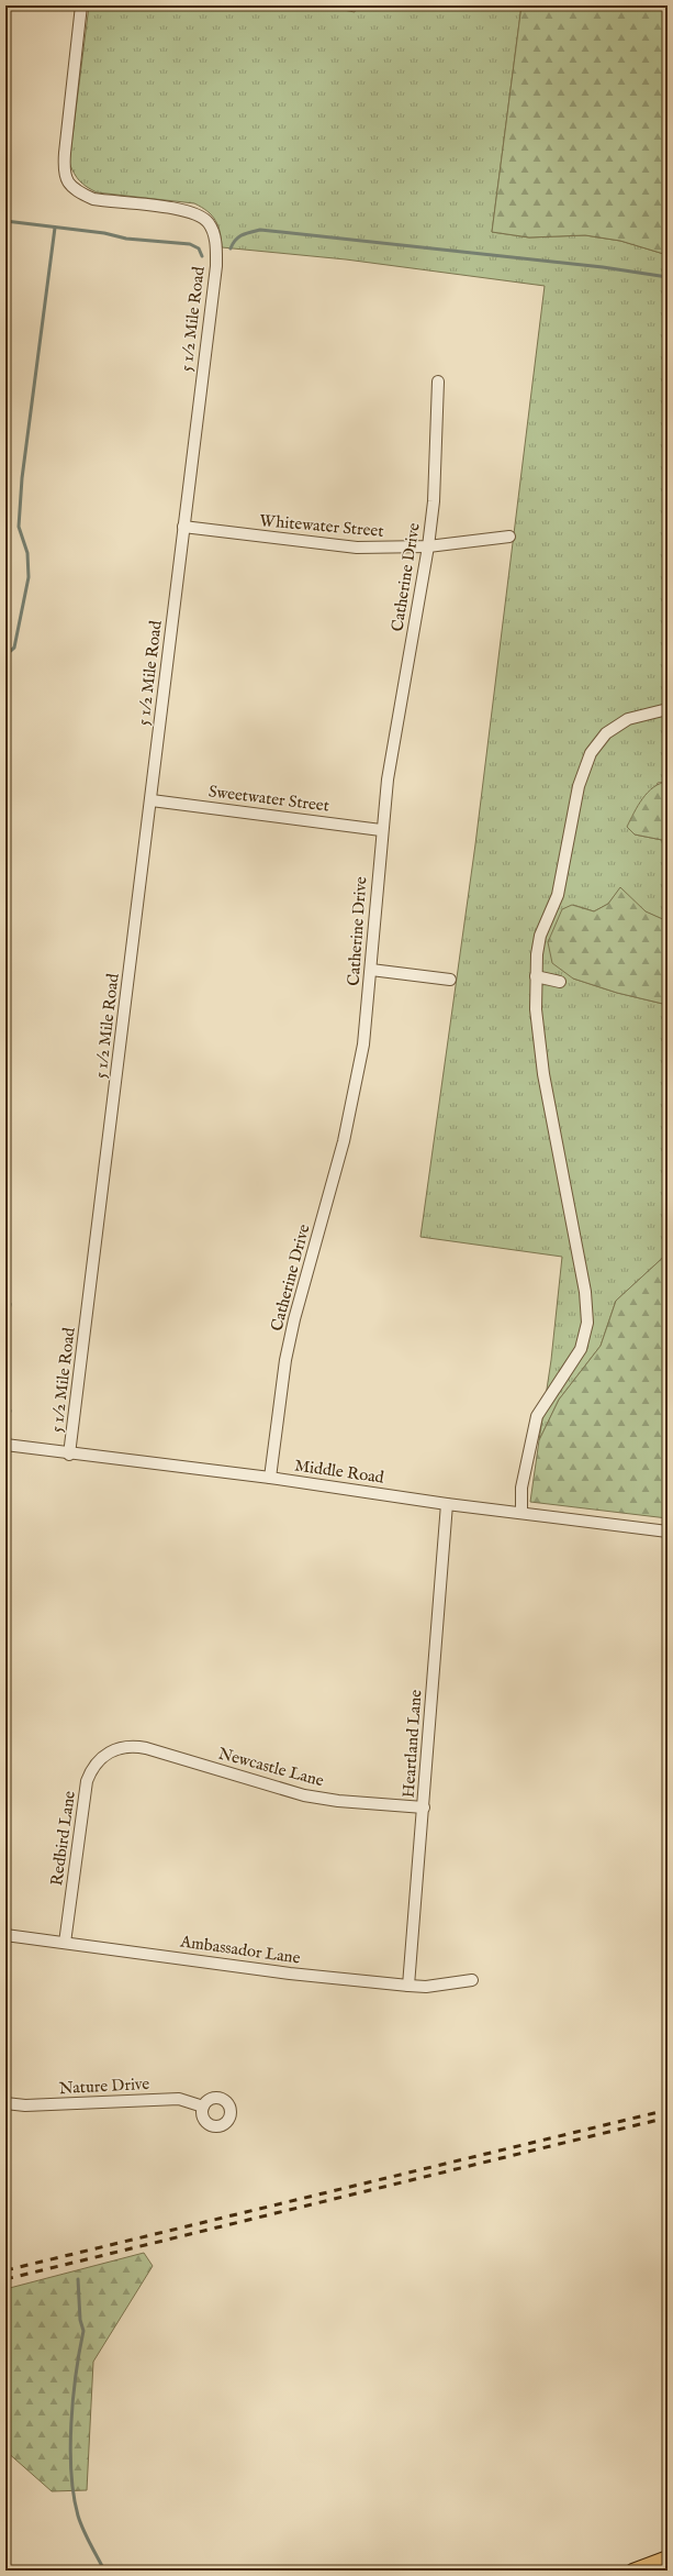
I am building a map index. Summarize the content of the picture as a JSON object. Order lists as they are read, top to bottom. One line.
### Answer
{"streets":{"street":["5 1/2 Mile Road","Whitewater Street","Catherine Drive","Sweetwater Street","Middle Road","Heartland Lane","Newcastle Lane","Redbird Lane","Ambassador Lane","Nature Drive"]},"crossings":[["5 1/2 Mile Road","Whitewater Street"],["5 1/2 Mile Road","Sweetwater Street"],["5 1/2 Mile Road","Middle Road"],["Whitewater Street","Catherine Drive"],["Catherine Drive","Sweetwater Street"],["Catherine Drive","Middle Road"],["Middle Road","Heartland Lane"],["Heartland Lane","Newcastle Lane"],["Heartland Lane","Ambassador Lane"],["Newcastle Lane","Redbird Lane"],["Redbird Lane","Ambassador Lane"]]}
